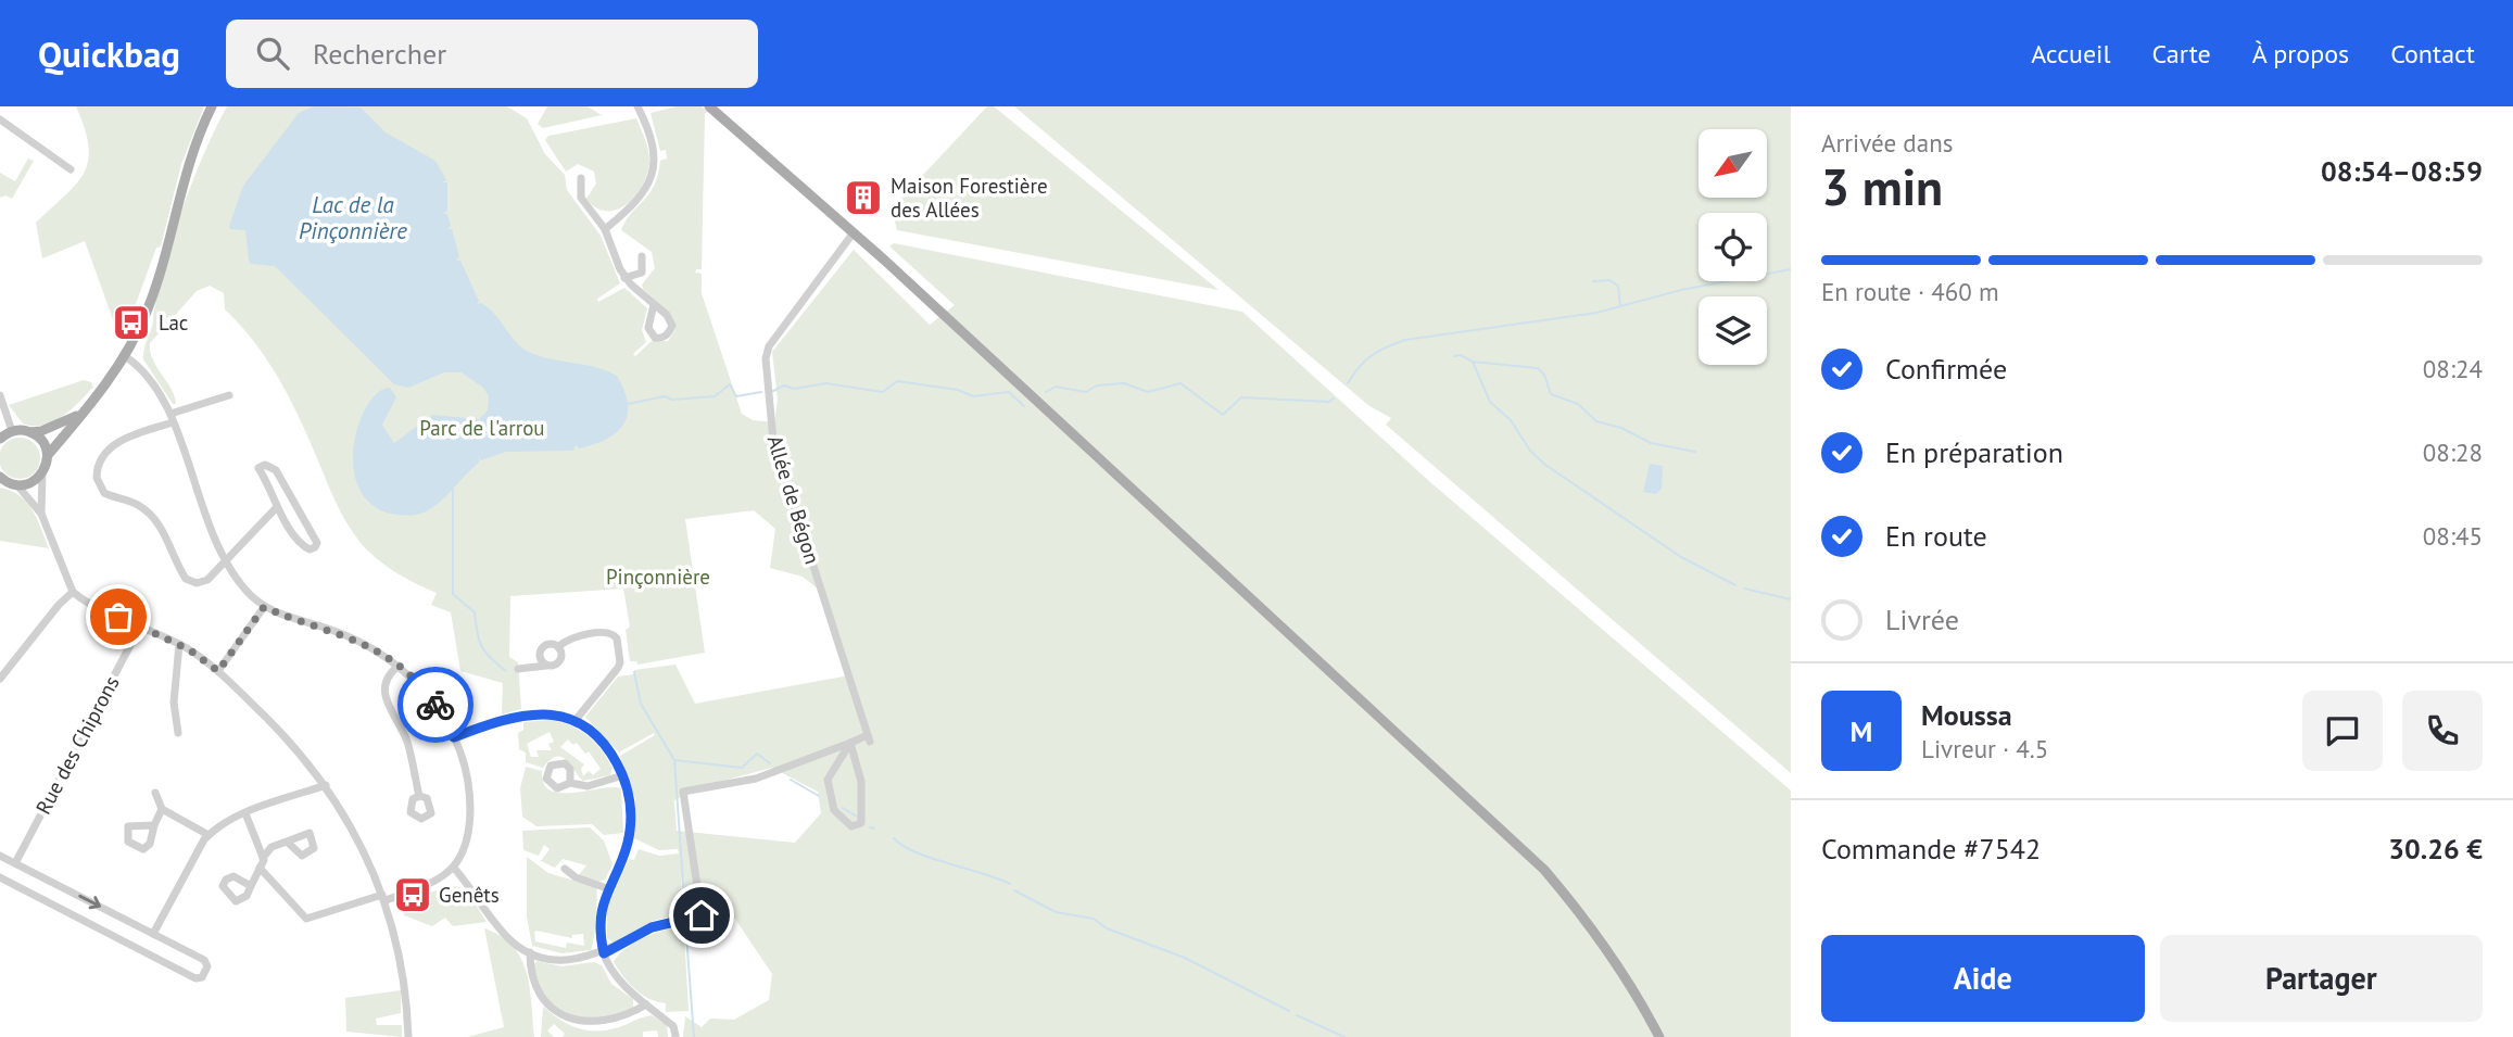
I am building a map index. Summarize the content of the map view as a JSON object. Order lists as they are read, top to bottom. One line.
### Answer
{"streets":{"street":["Allée de Bégon","Rue des Chiprons"]},"water":["Lac de la Pinçonnière"],"parks":["Parc de l'arrou","Pinçonnière"],"places":{"building":["Maison Forestière des Allées"],"bus stop":["Lac","Genêts"]},"north":"bottom left","page":{"header":"Quickbag","search":"Rechercher","nav":["Accueil","Carte","À propos","Contact"],"heading":["3 min","Arrivée dans","08:54–08:59"],"panel":["Moussa","Livreur · 4.5","Commande #7542","30.26 €"],"bar":"En route · 460 m","list":[["Confirmée","08:24"],["En préparation","08:28"],["En route","08:45"],"Livrée"],"round":"M","buttons":["Aide","Partager"]}}
